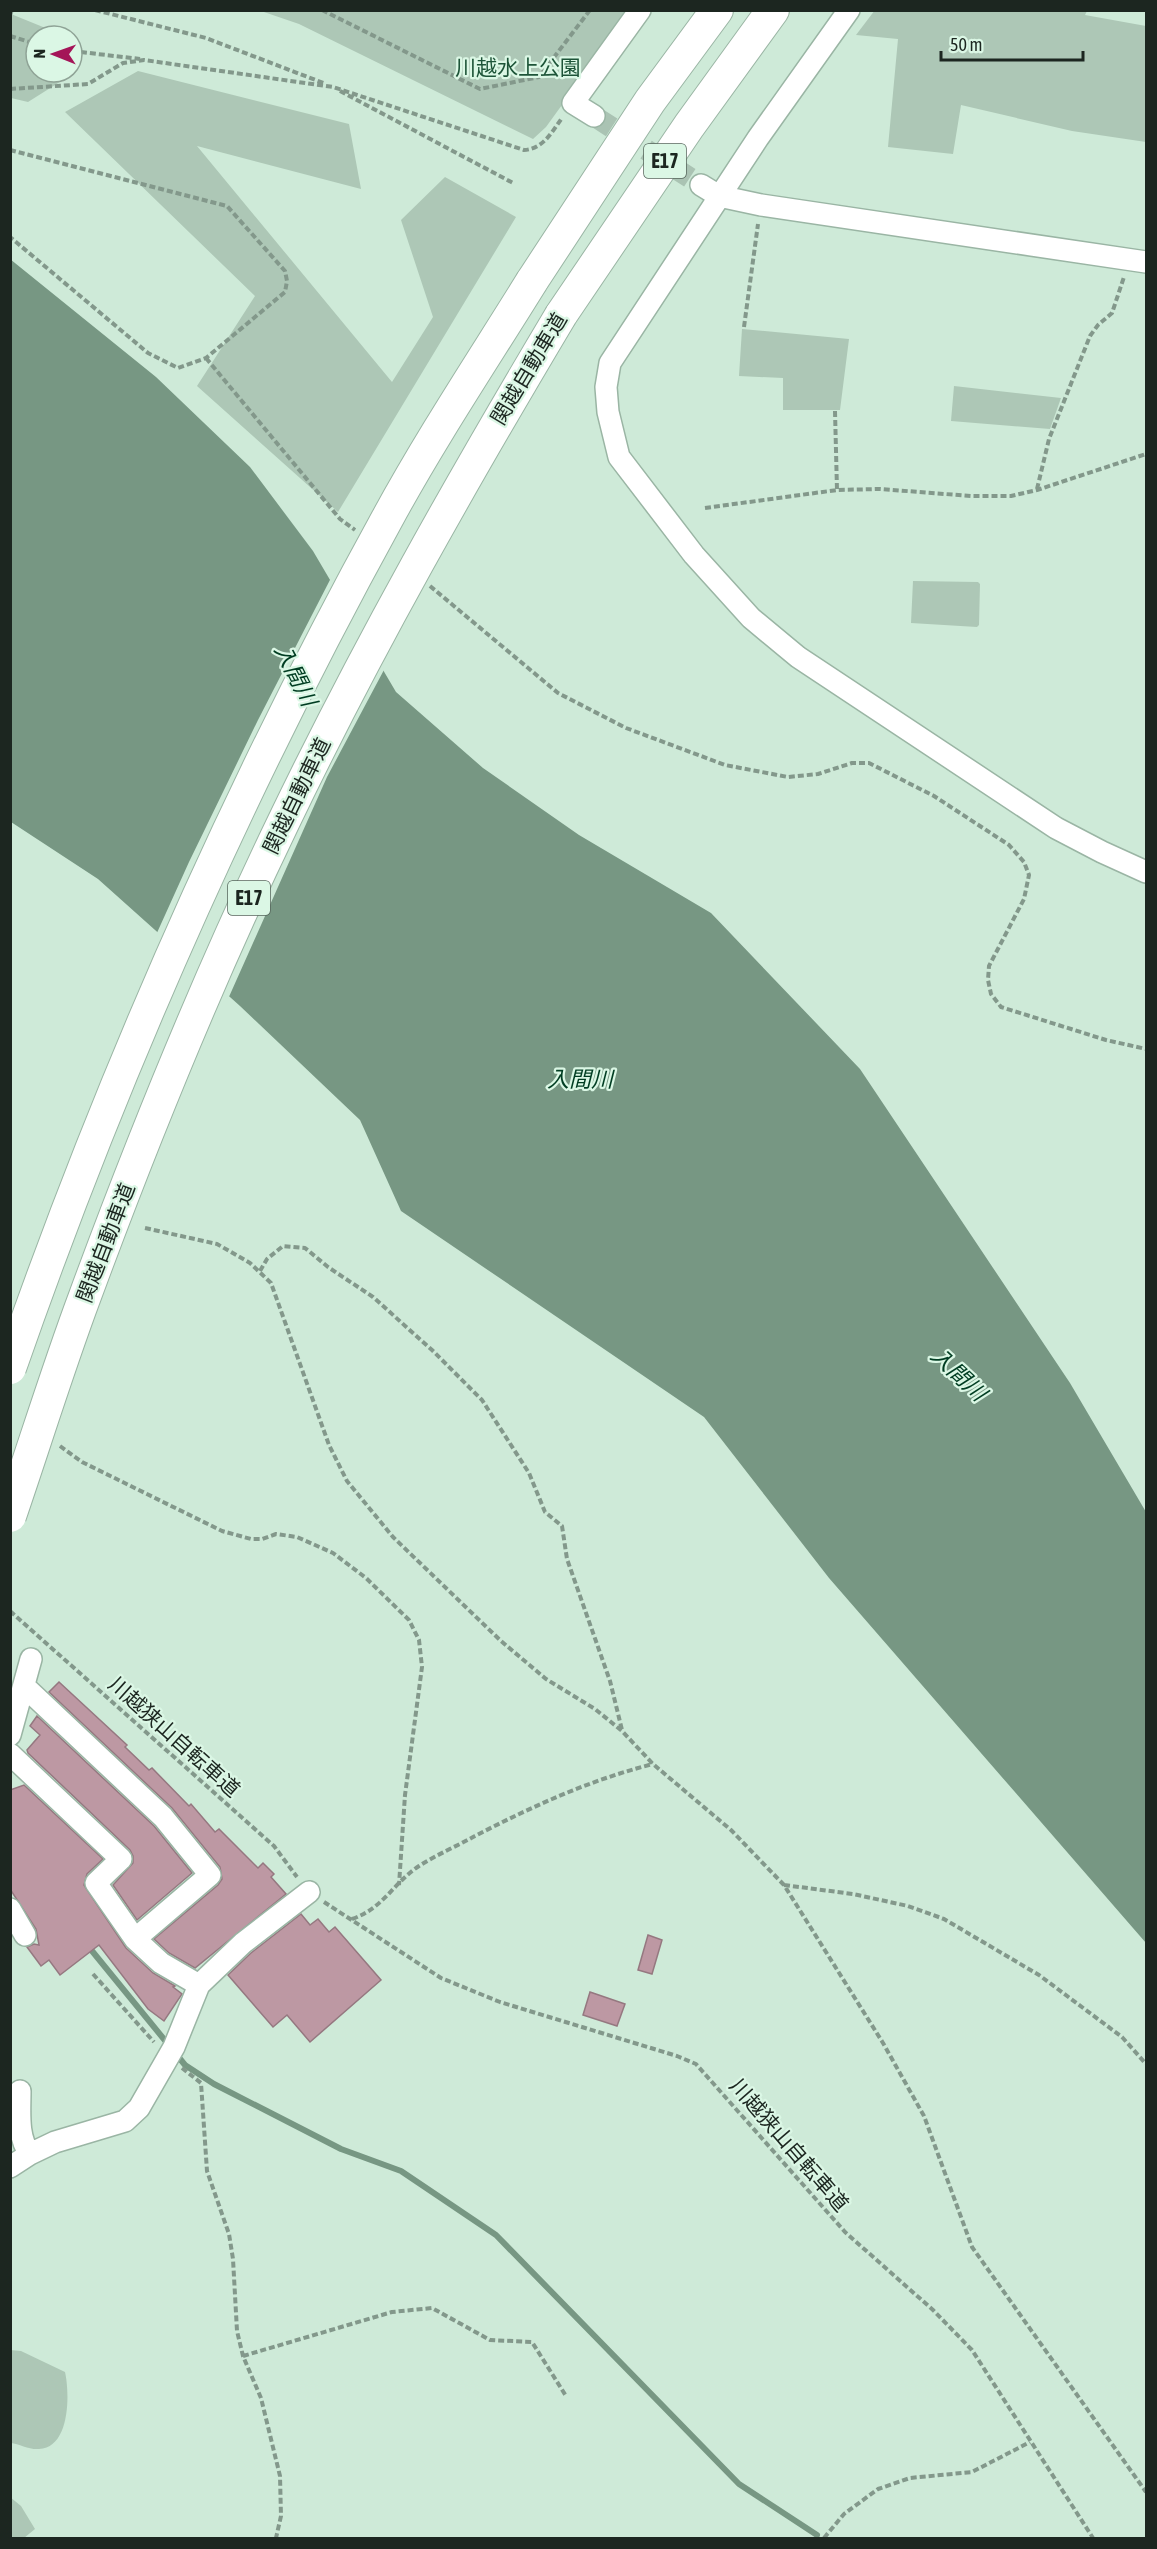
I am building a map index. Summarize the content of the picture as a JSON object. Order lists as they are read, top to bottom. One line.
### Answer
{"streets":{"highway":["E17","関越自動車道"],"path":["川越狭山自転車道"]},"water":["入間川"],"parks":["川越水上公園"],"scale_bar":"50 m","north":"left"}
